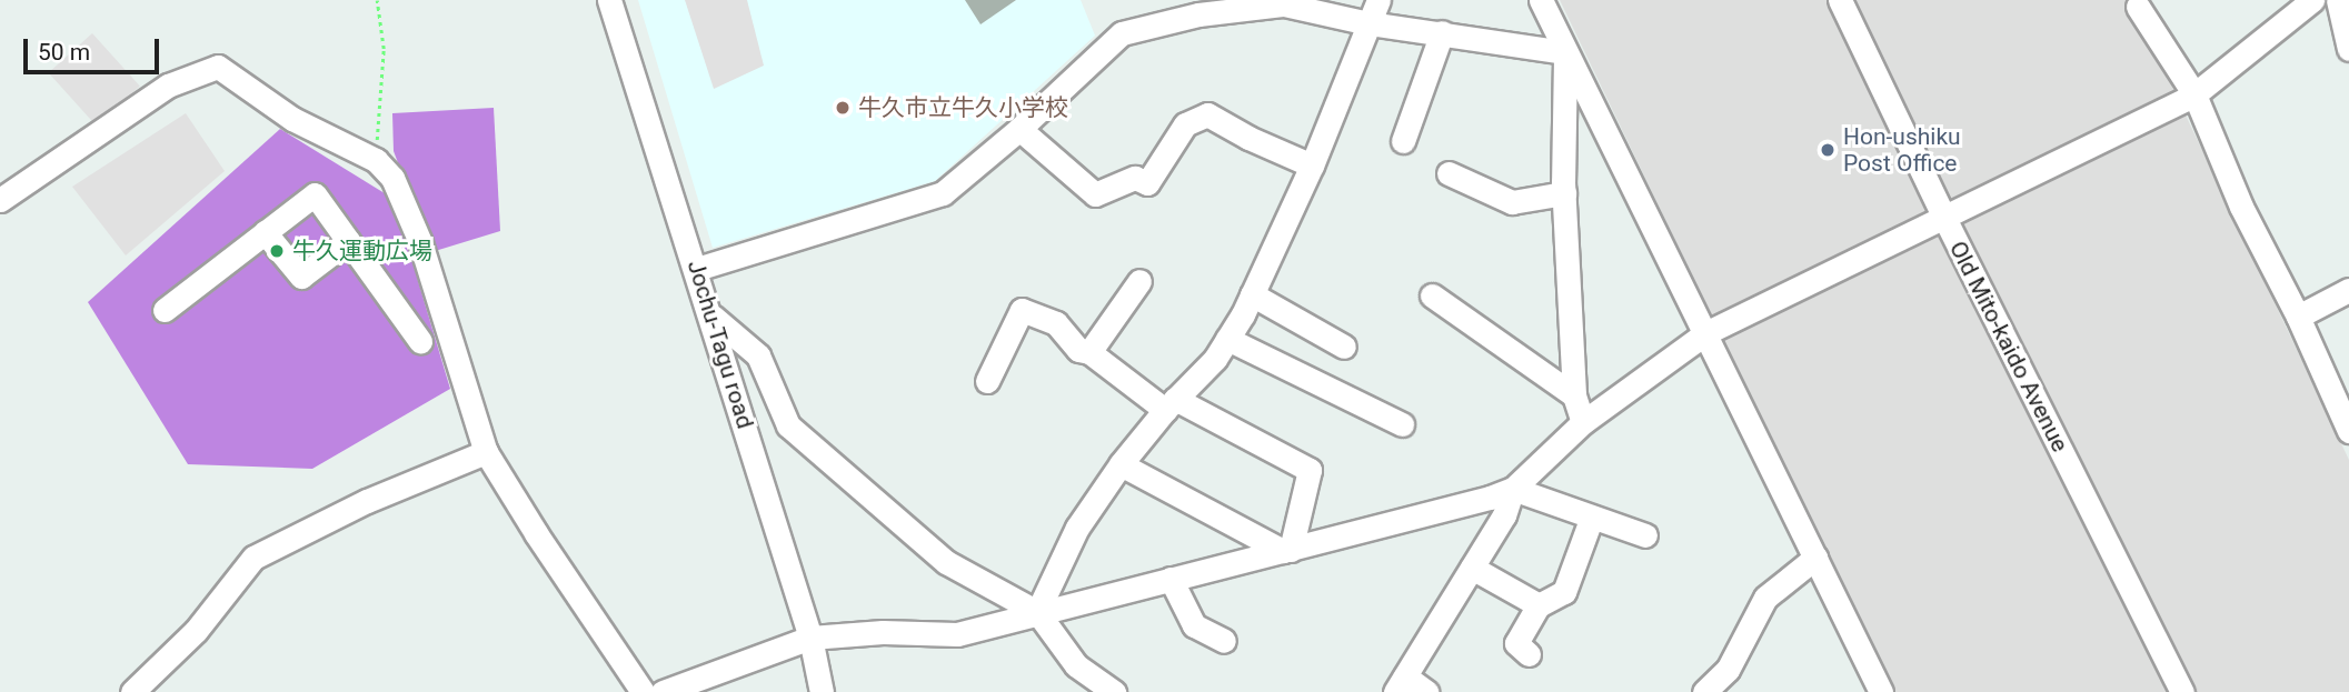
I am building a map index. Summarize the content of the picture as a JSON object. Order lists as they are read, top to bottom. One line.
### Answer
{"streets":{"street":["Jochu-Tagu road","Old Mito-kaido Avenue"]},"places":["牛久市立牛久小学校","Hon-ushiku Post Office","牛久運動広場"],"scale_bar":"50 m"}
